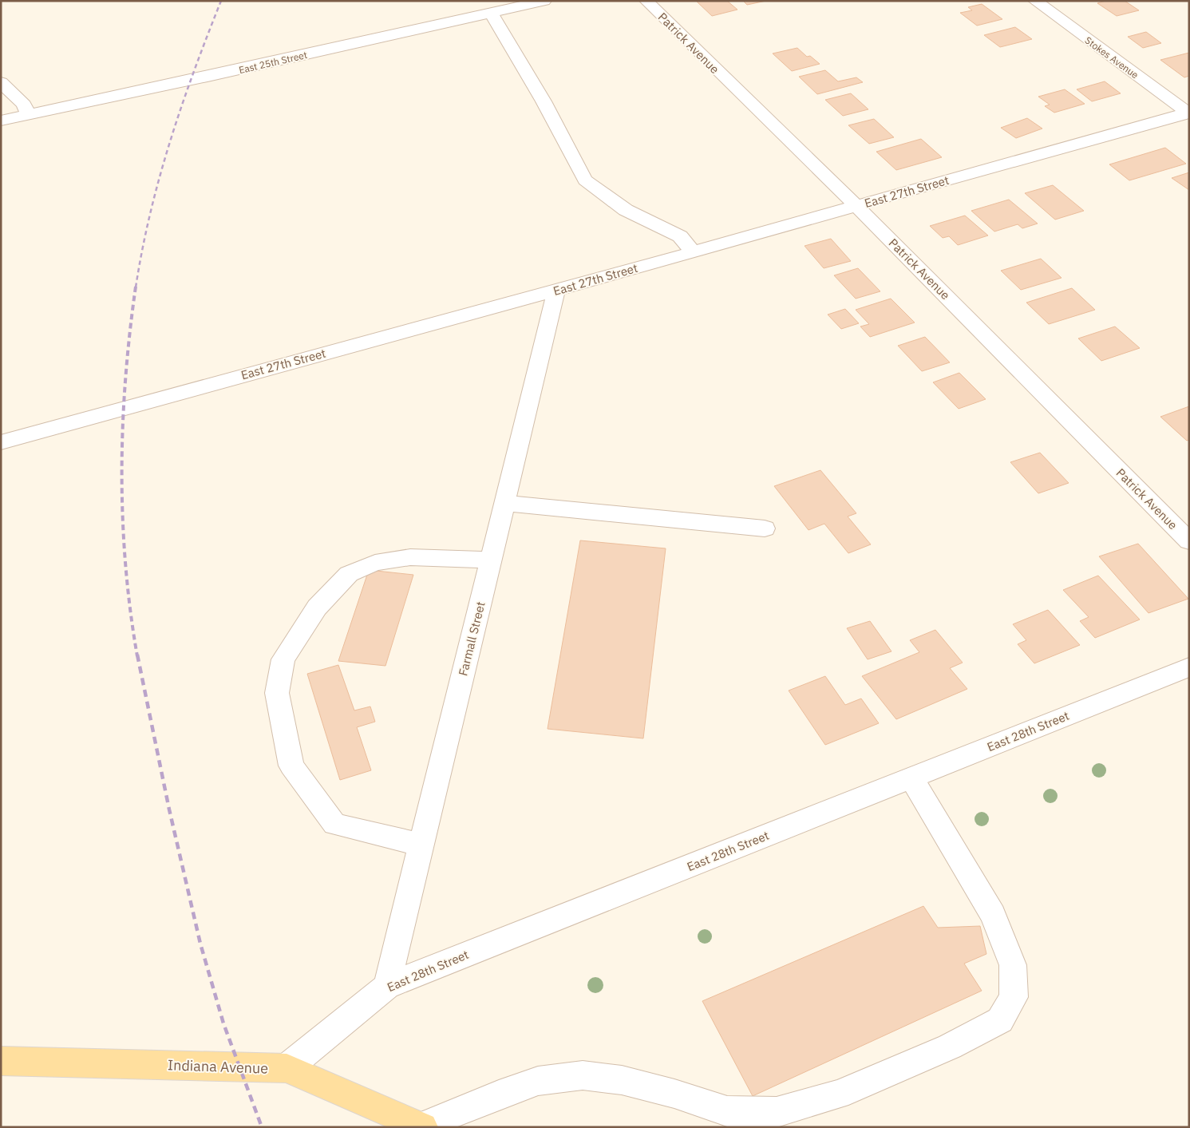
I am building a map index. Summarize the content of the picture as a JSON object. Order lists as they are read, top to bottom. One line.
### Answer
{"streets":{"main road":["Indiana Avenue"],"street":["Patrick Avenue","Stokes Avenue","East 25th Street","East 27th Street","Farmall Street","East 28th Street"]},"crossings":[["Patrick Avenue","East 27th Street"],["Stokes Avenue","East 27th Street"],["East 27th Street","Farmall Street"],["Farmall Street","East 28th Street"],["East 28th Street","Indiana Avenue"]]}
